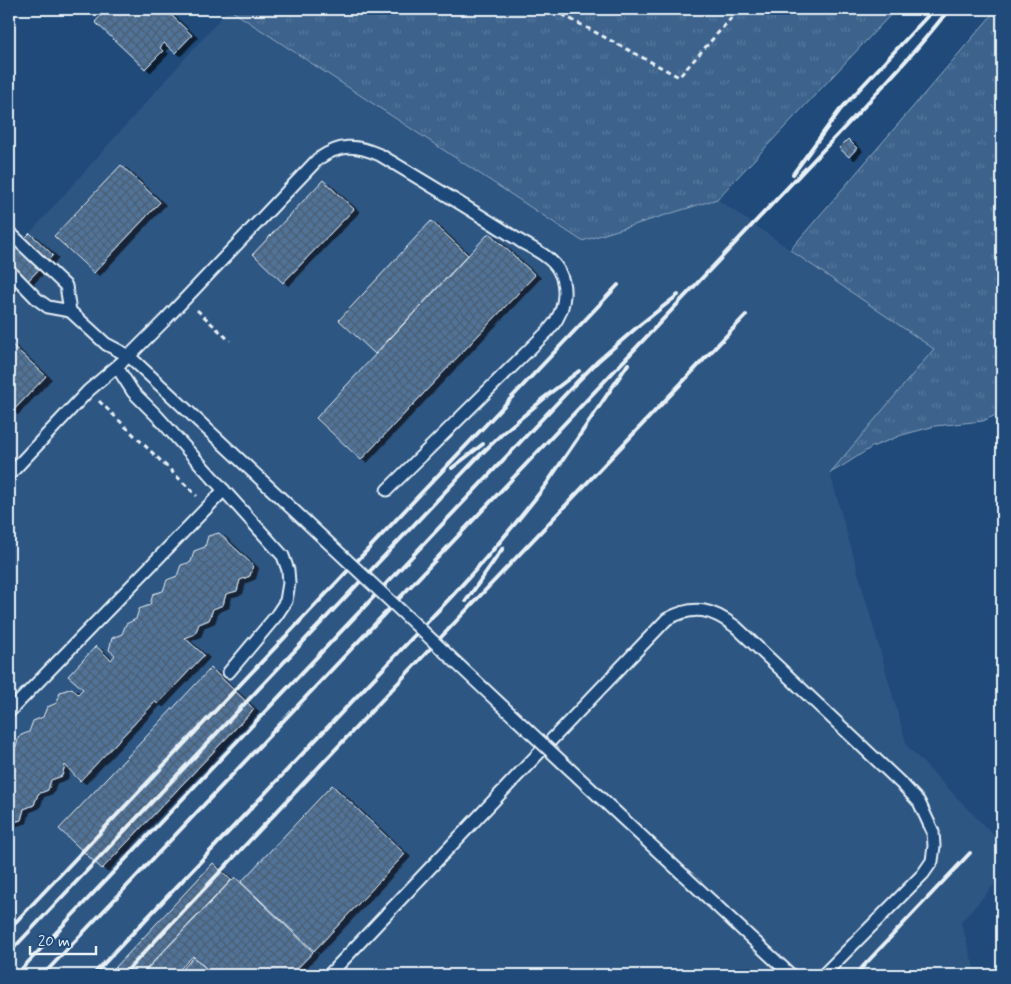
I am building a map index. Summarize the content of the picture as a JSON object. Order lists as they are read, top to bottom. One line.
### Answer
{"scale_bar":"20 m"}
